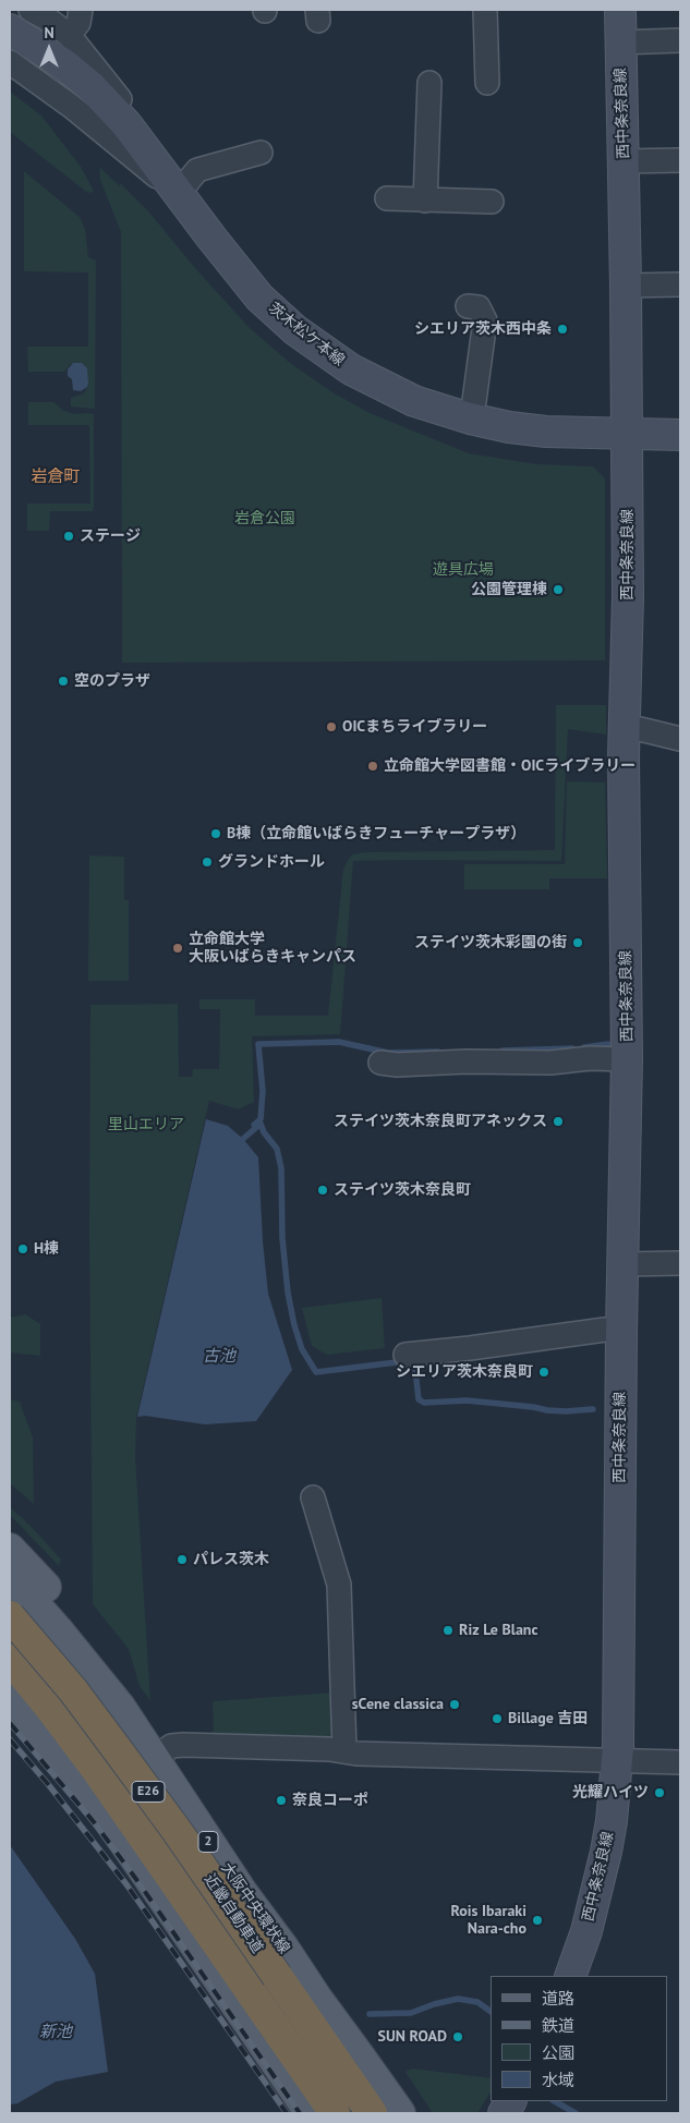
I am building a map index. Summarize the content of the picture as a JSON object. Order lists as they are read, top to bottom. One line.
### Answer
{"streets":{"highway":["E26","近畿自動車道"],"main road":["2","大阪中央環状線"],"street":["西中条奈良線","茨木松ケ本線"]},"crossings":[["西中条奈良線","茨木松ケ本線"]],"districts":["岩倉町"],"water":["古池","新池"],"parks":["岩倉公園","遊具広場","里山エリア"],"places":["シエリア茨木西中条","ステージ","公園管理棟","空のプラザ","OICまちライブラリー","立命館大学図書館・OICライブラリー","B棟（立命館いばらきフューチャープラザ）","グランドホール","ステイツ茨木彩園の街","立命館大学 大阪いばらきキャンパス","ステイツ茨木奈良町アネックス","ステイツ茨木奈良町","H棟","シエリア茨木奈良町","パレス茨木","Riz Le Blanc","sCene classica","Billage 吉田","光耀ハイツ","奈良コーポ","Rois Ibaraki Nara-cho","SUN ROAD"],"legend":["道路","鉄道","公園","水域"],"north":"top"}
